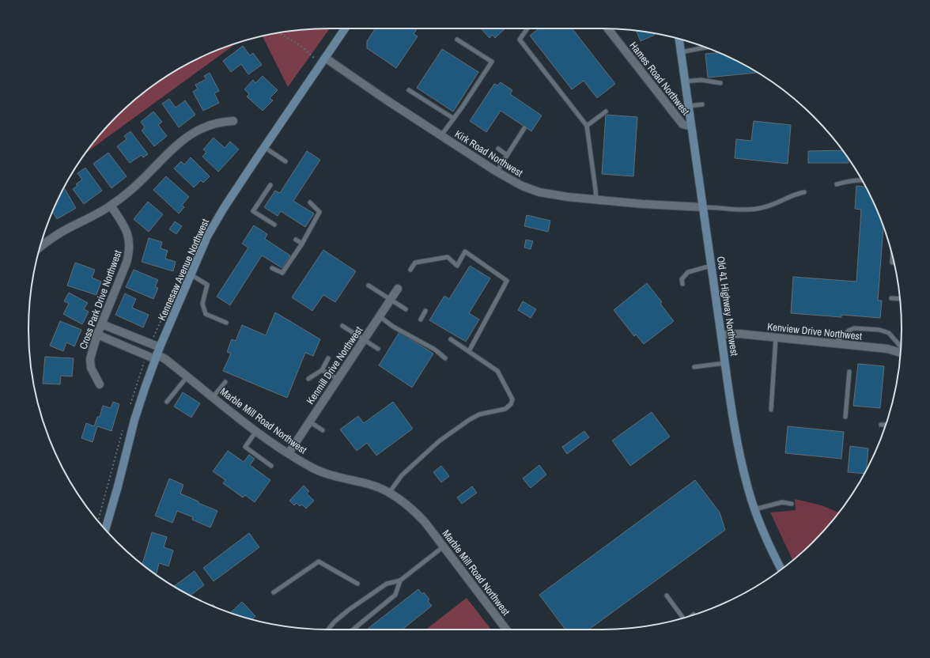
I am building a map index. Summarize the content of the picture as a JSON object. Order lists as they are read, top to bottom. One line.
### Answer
{"streets":{"street":["Hames Road Northwest","Kirk Road Northwest","Kennesaw Avenue Northwest","Cross Park Drive Northwest","Old 41 Highway Northwest","Kenview Drive Northwest","Kenmill Drive Northwest","Marble Mill Road Northwest"]},"crossings":[["Hames Road Northwest","Old 41 Highway Northwest"],["Kirk Road Northwest","Kennesaw Avenue Northwest"],["Kirk Road Northwest","Old 41 Highway Northwest"],["Kennesaw Avenue Northwest","Marble Mill Road Northwest"],["Old 41 Highway Northwest","Kenview Drive Northwest"],["Kenmill Drive Northwest","Marble Mill Road Northwest"]]}
